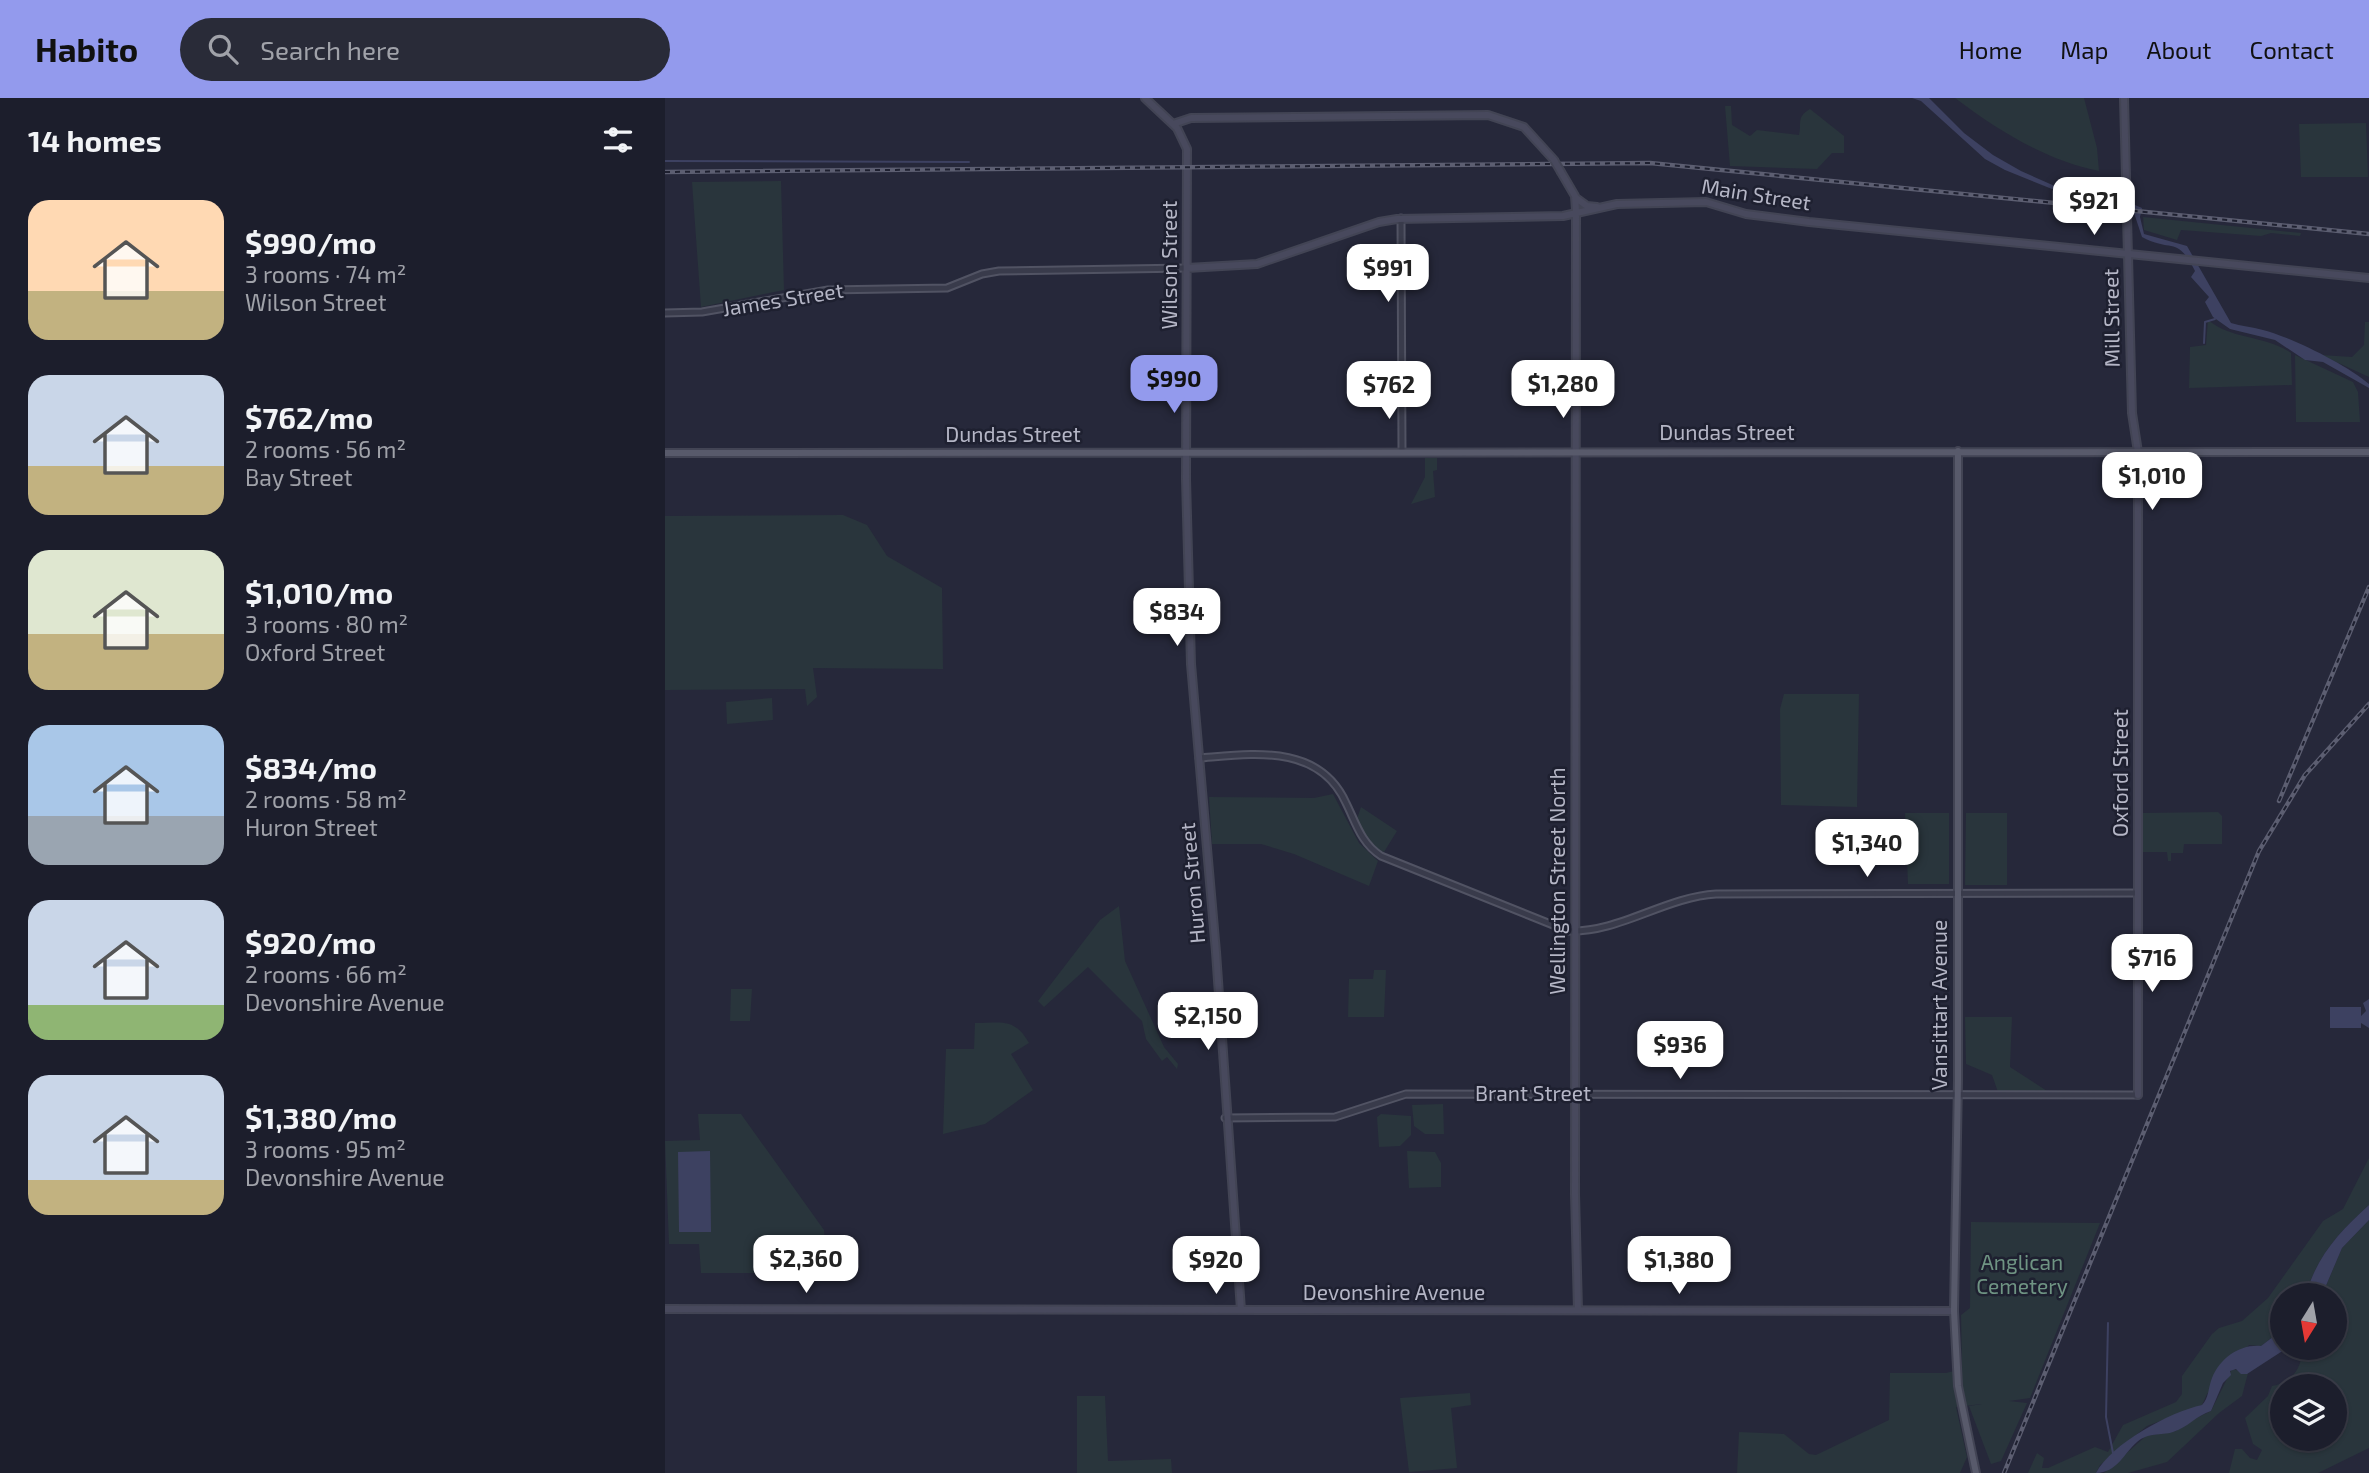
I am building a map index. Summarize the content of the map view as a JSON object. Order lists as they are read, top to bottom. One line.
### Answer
{"streets":{"main road":["Main Street","Wilson Street","Mill Street","Dundas Street","Oxford Street","Wellington Street North","Huron Street","Vansittart Avenue","Devonshire Avenue"],"street":["James Street","Brant Street"]},"crossings":[["Main Street","Wilson Street"],["Main Street","James Street"],["Main Street","Mill Street"],["Main Street","Wellington Street North"],["Wilson Street","James Street"],["Wilson Street","Dundas Street"],["Wilson Street","Huron Street"],["Mill Street","Dundas Street"],["Mill Street","Oxford Street"],["Dundas Street","Oxford Street"],["Dundas Street","Wellington Street North"],["Dundas Street","Huron Street"],["Dundas Street","Vansittart Avenue"],["Oxford Street","Brant Street"],["Wellington Street North","Brant Street"],["Wellington Street North","Devonshire Avenue"],["Huron Street","Brant Street"],["Huron Street","Devonshire Avenue"],["Vansittart Avenue","Brant Street"],["Vansittart Avenue","Devonshire Avenue"]],"parks":["Anglican Cemetery"],"north":"bottom","page":{"header":"Habito","search":"Search here","nav":["Home","Map","About","Contact"],"heading":"14 homes","price":["$921","$991","$990","$1,280","$762","$1,010","$834","$1,340","$716","$2,150","$936","$2,360","$920","$1,380"],"list":[{"name":"$990/mo","note":"3 rooms · 74 m² · Wilson Street"},{"name":"$762/mo","note":"2 rooms · 56 m² · Bay Street"},{"name":"$1,010/mo","note":"3 rooms · 80 m² · Oxford Street"},{"name":"$834/mo","note":"2 rooms · 58 m² · Huron Street"},{"name":"$920/mo","note":"2 rooms · 66 m² · Devonshire Avenue"},{"name":"$1,380/mo","note":"3 rooms · 95 m² · Devonshire Avenue"}]}}
